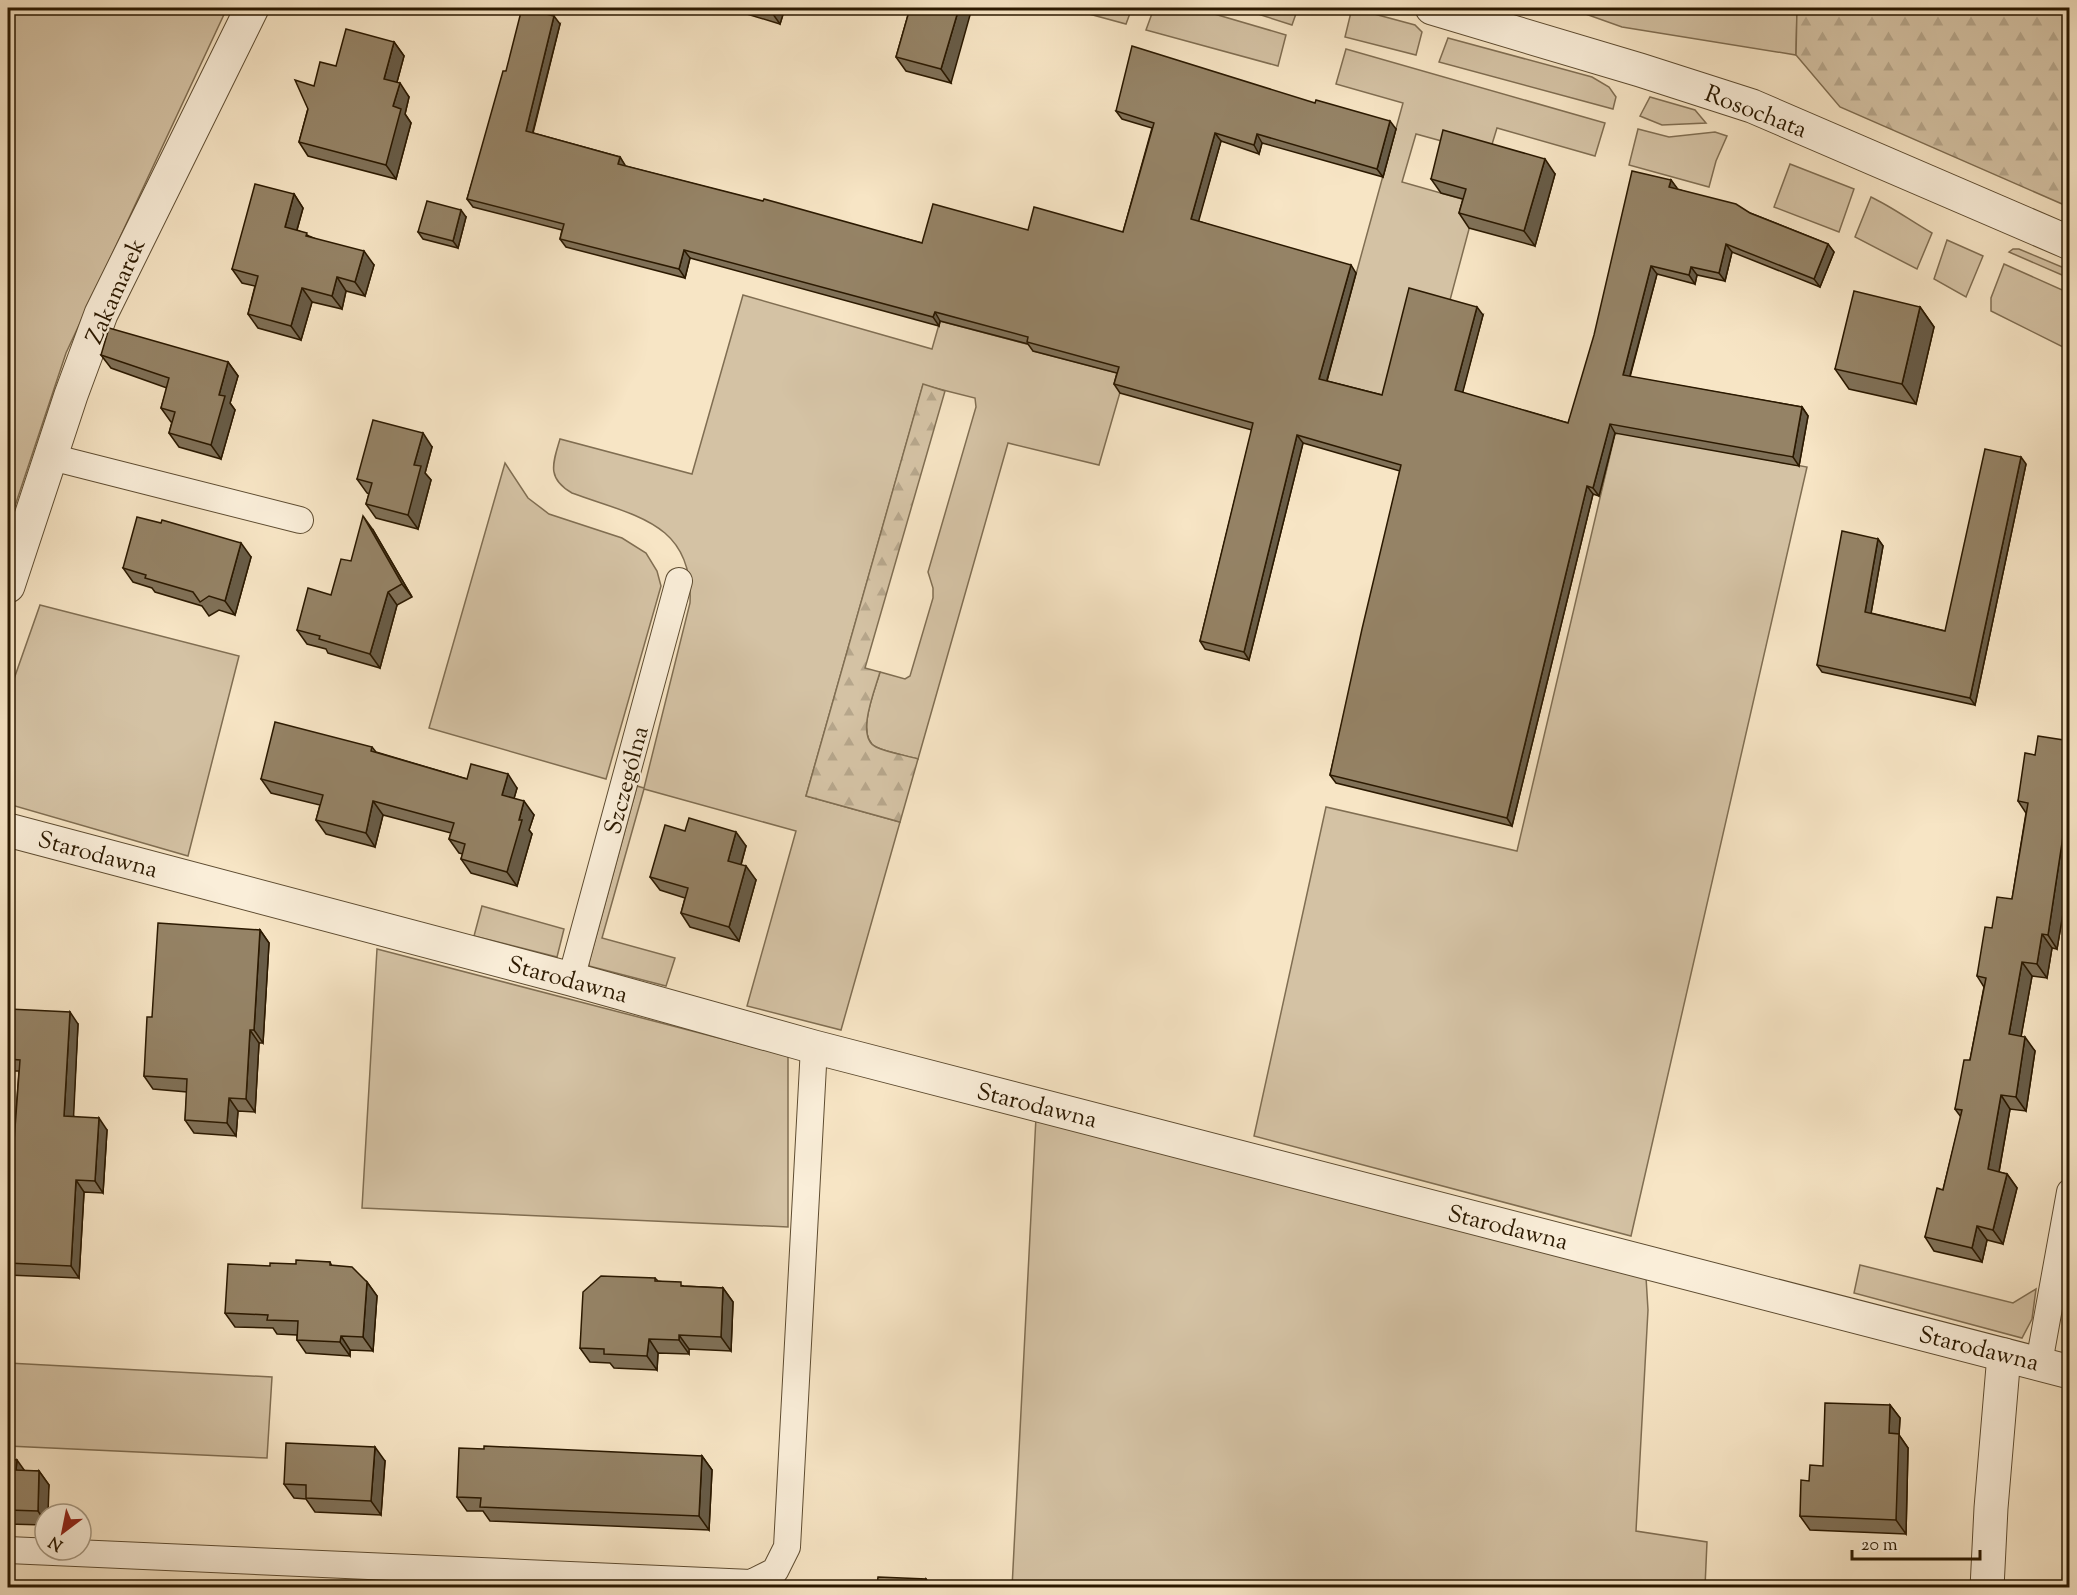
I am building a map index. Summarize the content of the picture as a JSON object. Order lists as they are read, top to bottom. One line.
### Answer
{"streets":{"street":["Rosochata","Zakamarek","Starodawna"],"lane":["Szczególna"]},"crossings":[["Szczególna","Starodawna"]],"scale_bar":"20 m","north":"bottom left"}
